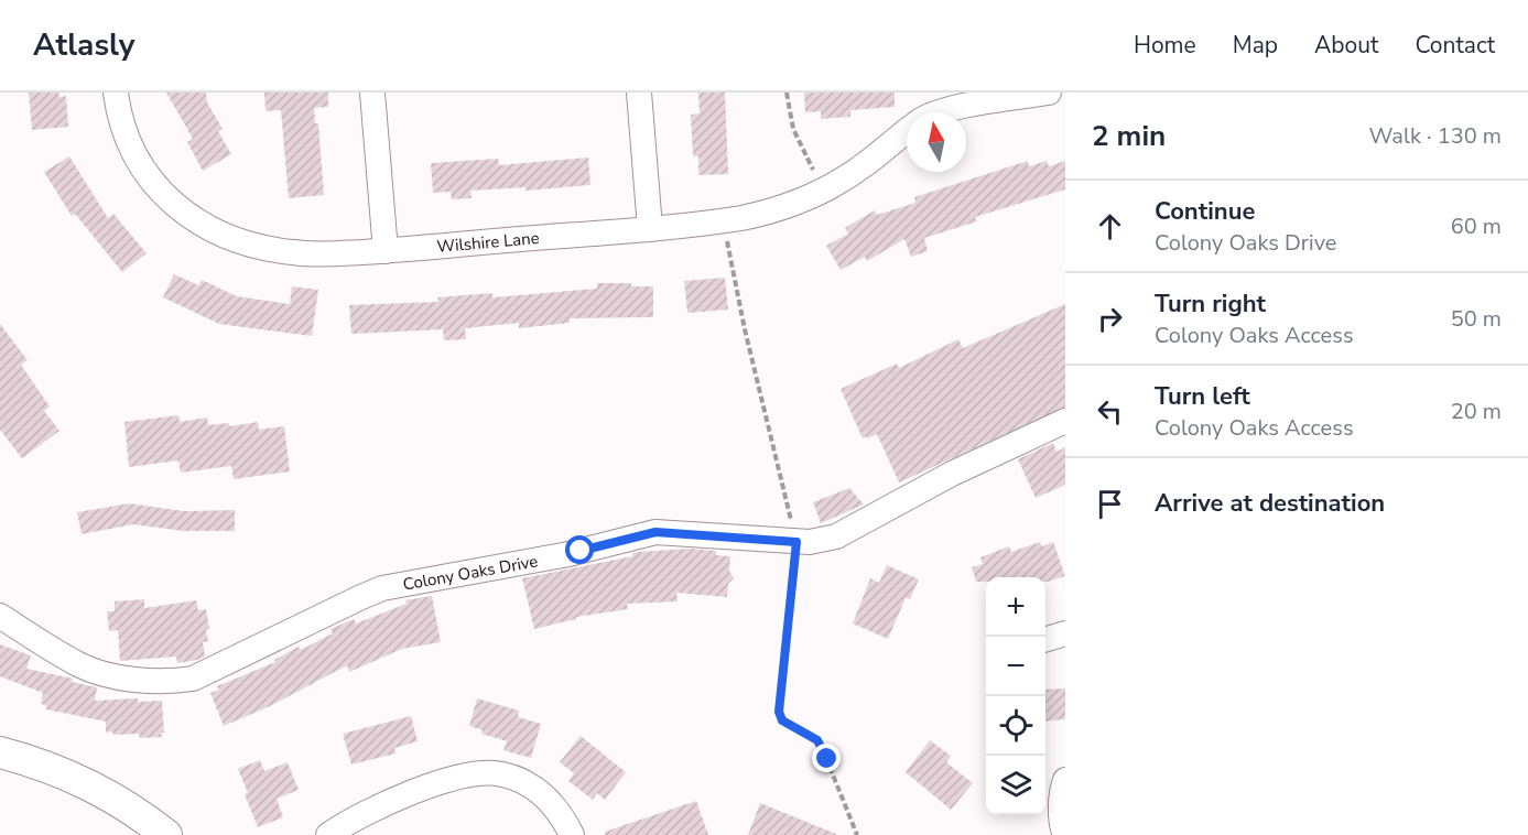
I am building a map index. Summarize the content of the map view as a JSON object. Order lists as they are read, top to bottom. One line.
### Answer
{"streets":{"street":["Wilshire Lane","Colony Oaks Drive"]},"north":"top","page":{"header":"Atlasly","nav":["Home","Map","About","Contact"],"heading":["2 min","Walk · 130 m"],"list":[["Continue","Colony Oaks Drive","60 m"],["Turn right","Colony Oaks Access","50 m"],["Turn left","Colony Oaks Access","20 m"],"Arrive at destination"],"map_buttons":["+","−"]}}
